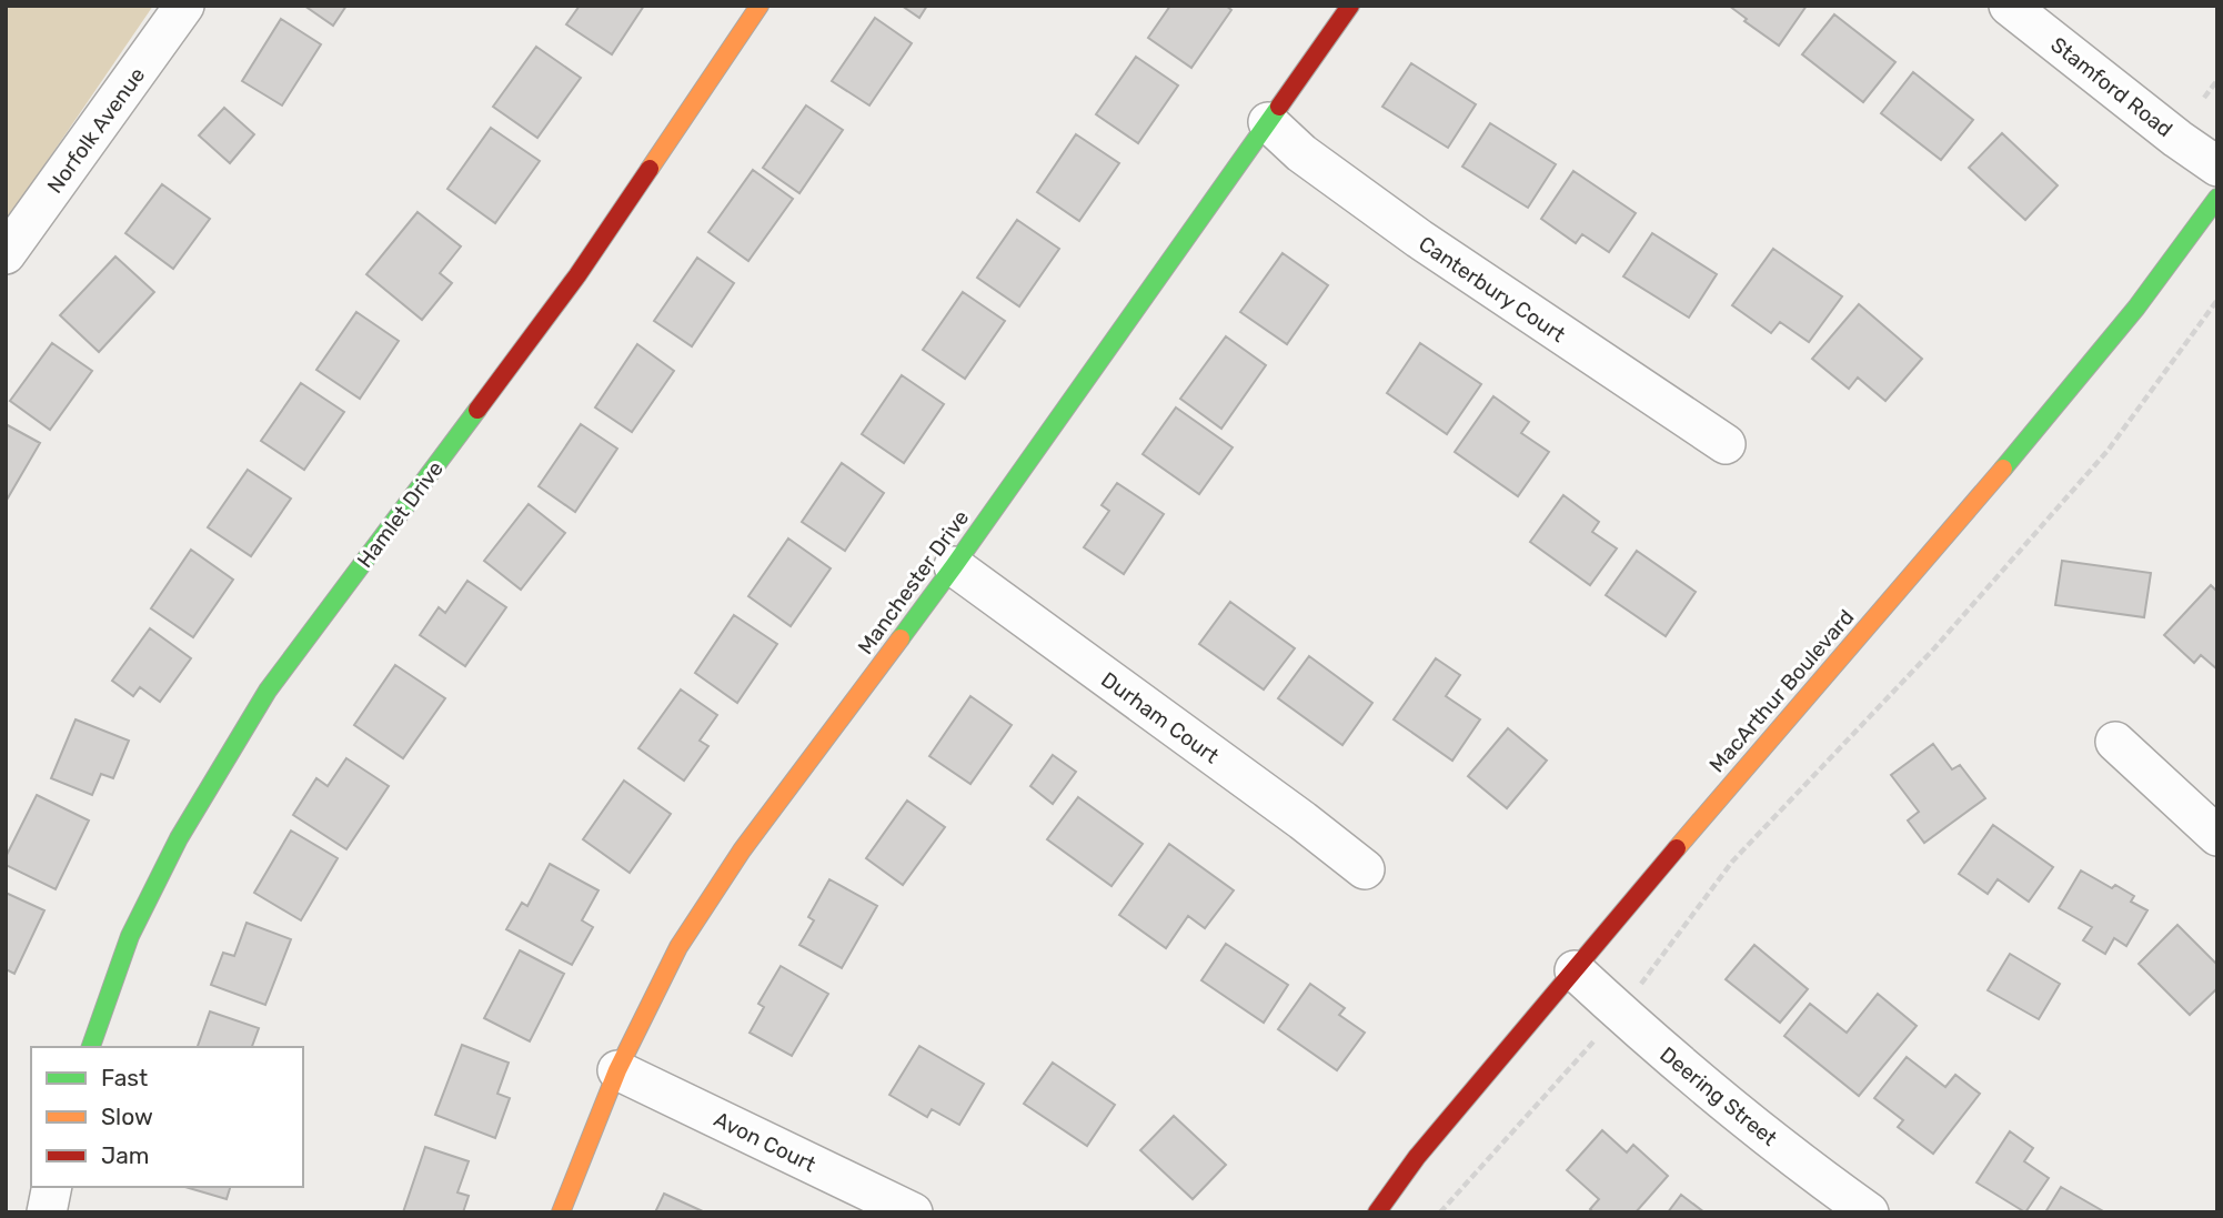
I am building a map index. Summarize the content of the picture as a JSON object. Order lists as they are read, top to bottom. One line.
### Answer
{"streets":{"street":["Stamford Road","Norfolk Avenue","Canterbury Court","Hamlet Drive","Manchester Drive","MacArthur Boulevard","Durham Court","Deering Street","Avon Court"]},"crossings":[["Canterbury Court","Manchester Drive"],["Manchester Drive","Durham Court"],["Manchester Drive","Avon Court"],["MacArthur Boulevard","Deering Street"]],"legend":["Fast","Slow","Jam"]}
